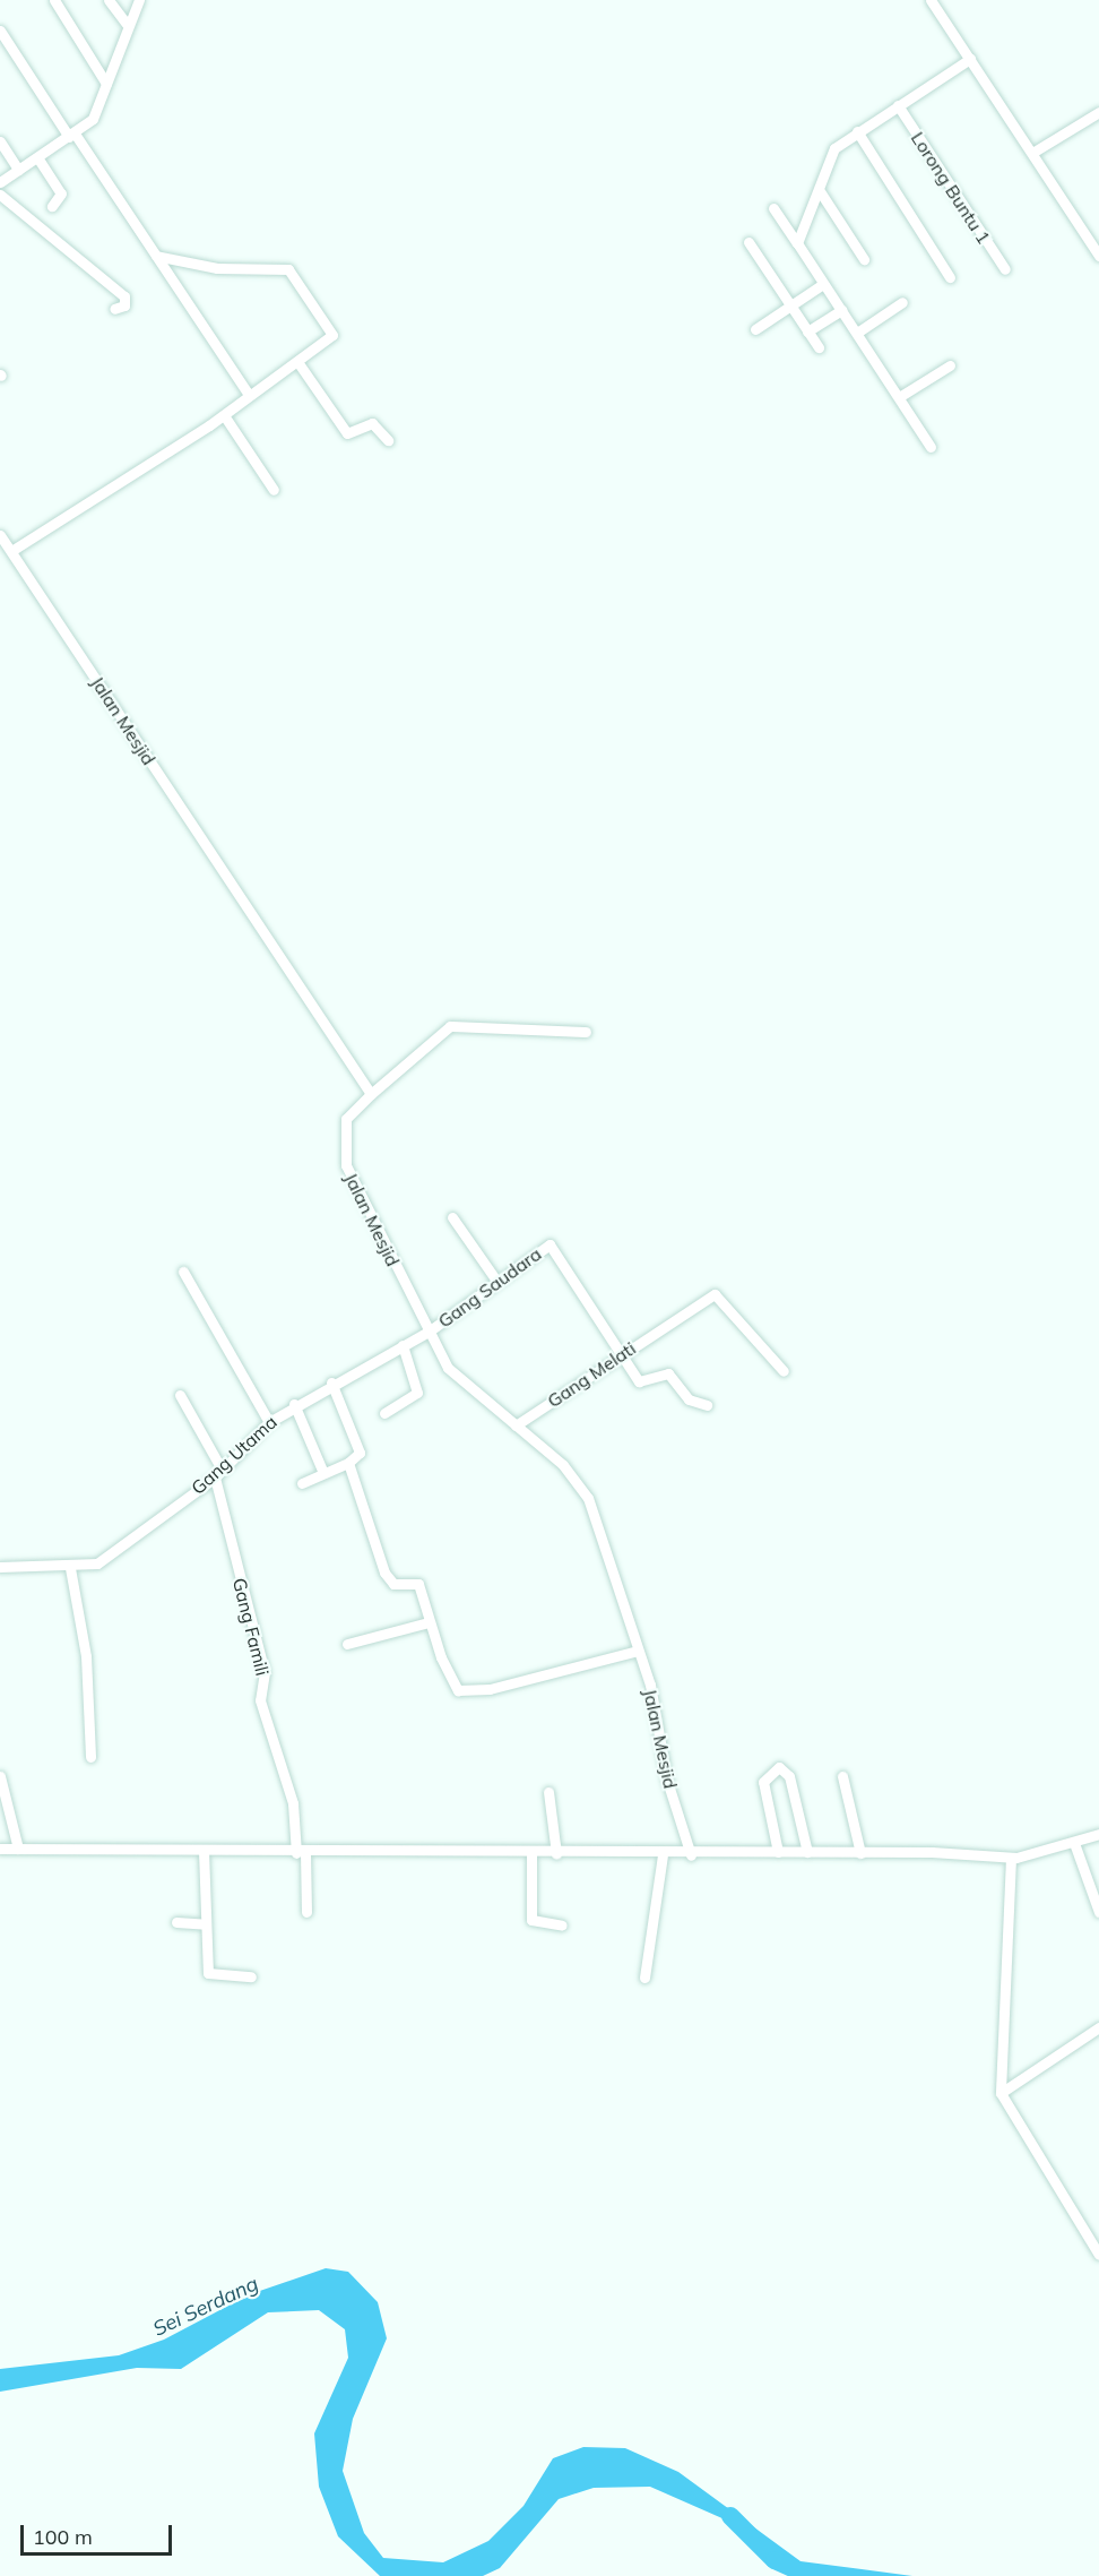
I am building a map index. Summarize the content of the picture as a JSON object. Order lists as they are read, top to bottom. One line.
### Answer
{"streets":{"street":["Lorong Buntu 1","Jalan Mesjid","Gang Saudara","Gang Melati","Gang Utama","Gang Famili"]},"crossings":[["Jalan Mesjid","Gang Saudara"],["Jalan Mesjid","Gang Melati"],["Jalan Mesjid","Gang Utama"],["Gang Saudara","Gang Melati"],["Gang Saudara","Gang Utama"],["Gang Utama","Gang Famili"]],"water":["Sei Serdang"],"scale_bar":"100 m"}
